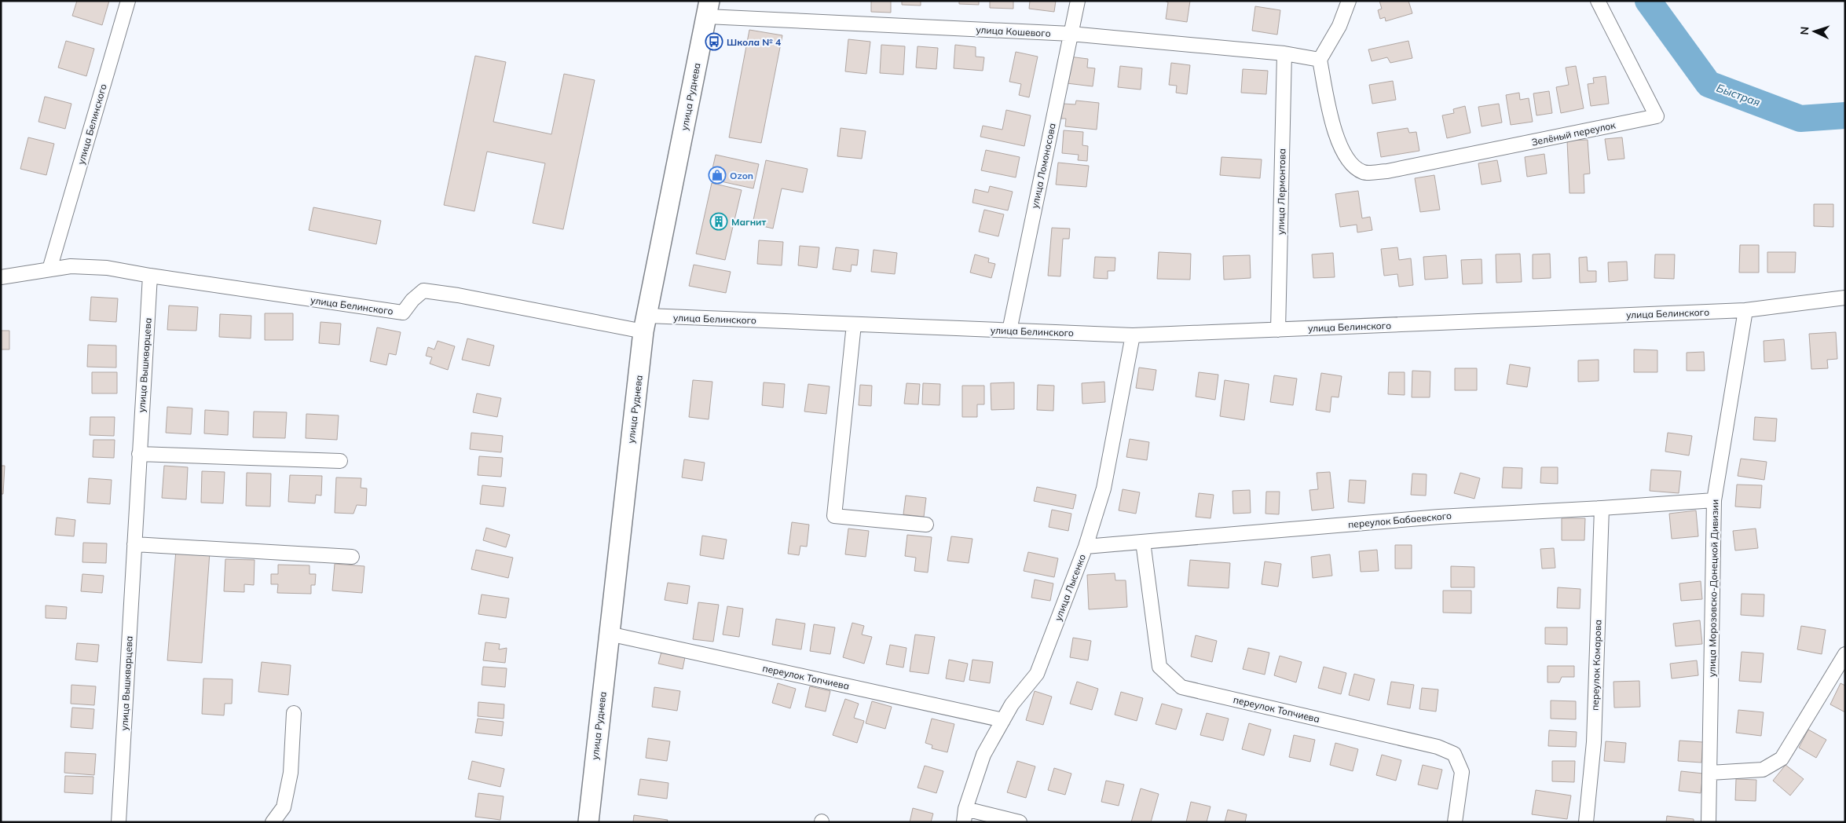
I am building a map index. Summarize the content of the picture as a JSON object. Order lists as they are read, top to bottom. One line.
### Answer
{"streets":{"street":["улица Кошевого","улица Руднева","улица Белинского","Зелёный переулок","улица Ломоносова","улица Лермонтова","улица Вышкварцева","переулок Бабаевского","улица Лысенко","улица Морозовско-Донецкой Дивизии","переулок Комарова","переулок Топчиева"]},"crossings":[["улица Кошевого","улица Руднева"],["улица Кошевого","Зелёный переулок"],["улица Кошевого","улица Ломоносова"],["улица Кошевого","улица Лермонтова"],["улица Руднева","улица Белинского"],["улица Руднева","переулок Топчиева"],["улица Белинского","улица Ломоносова"],["улица Белинского","улица Лермонтова"],["улица Белинского","улица Вышкварцева"],["улица Белинского","улица Лысенко"],["улица Белинского","улица Морозовско-Донецкой Дивизии"],["переулок Бабаевского","улица Лысенко"],["переулок Бабаевского","улица Морозовско-Донецкой Дивизии"],["переулок Бабаевского","переулок Комарова"],["переулок Бабаевского","переулок Топчиева"],["улица Лысенко","переулок Топчиева"]],"water":["Быстрая"],"places":{"bus stop":["Школа № 4"],"shop":["Ozon"],"building":["Магнит"]},"north":"left"}
